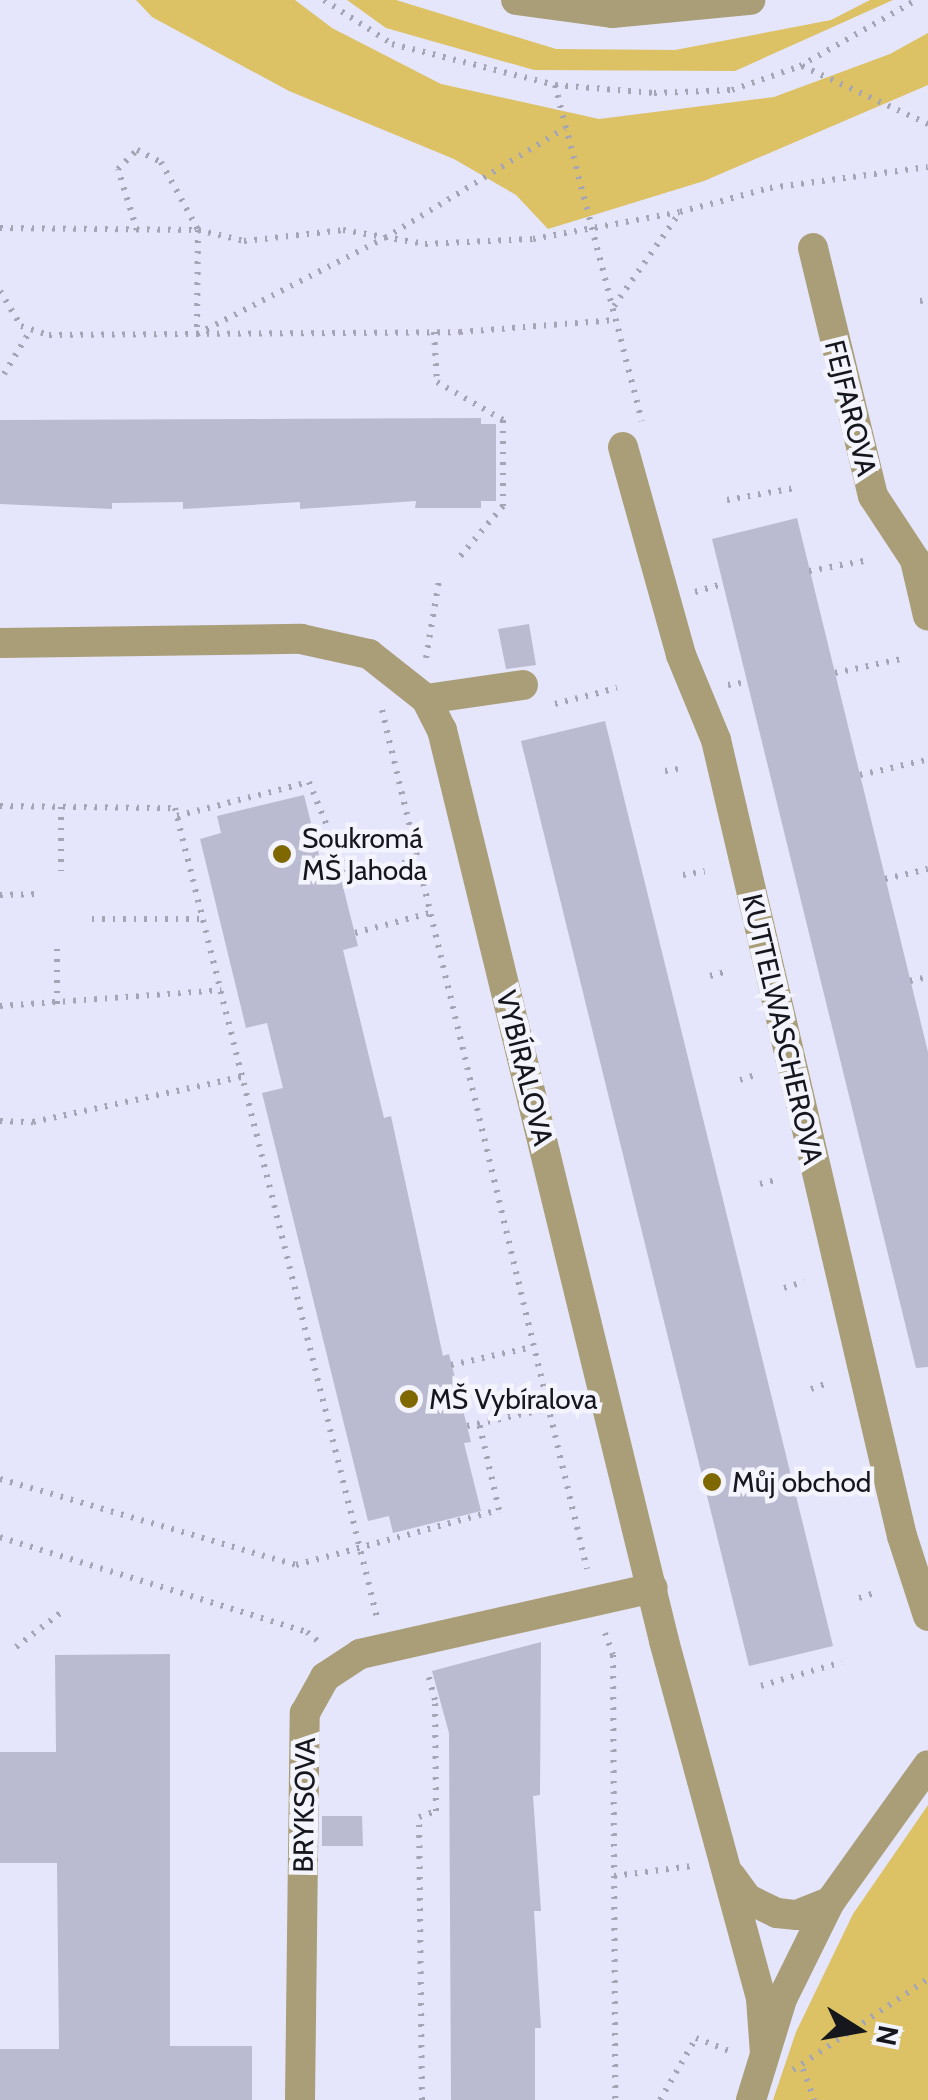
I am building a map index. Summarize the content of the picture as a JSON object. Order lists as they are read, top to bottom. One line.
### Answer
{"streets":{"street":["FEJFAROVA","KUTTELWASCHEROVA","VYBÍRALOVA","BRYKSOVA"]},"crossings":[["VYBÍRALOVA","BRYKSOVA"]],"places":["Soukromá MŠ Jahoda","MŠ Vybíralova","Můj obchod"],"north":"right"}
